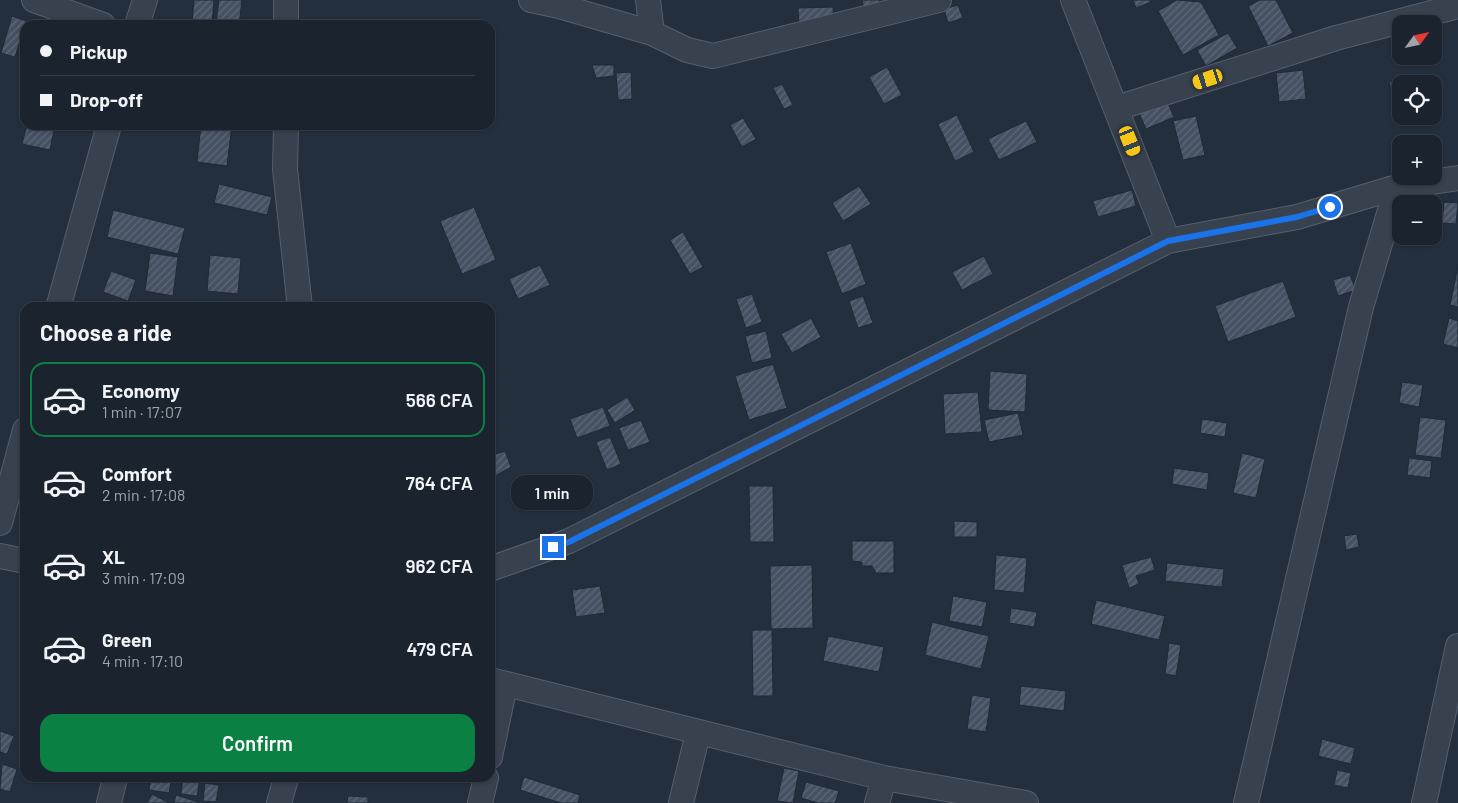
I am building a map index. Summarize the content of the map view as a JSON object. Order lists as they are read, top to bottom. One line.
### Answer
{"north":"top right","page":{"map_buttons":["+","−"],"banner":["Pickup","Drop-off"],"heading":"Choose a ride","list":[{"name":"Economy","note":"1 min · 17:07","value":"566 CFA"},{"name":"Comfort","note":"2 min · 17:08","value":"764 CFA"},{"name":"XL","note":"3 min · 17:09","value":"962 CFA"},{"name":"Green","note":"4 min · 17:10","value":"479 CFA"}],"bubble":"1 min","buttons":"Confirm"}}
